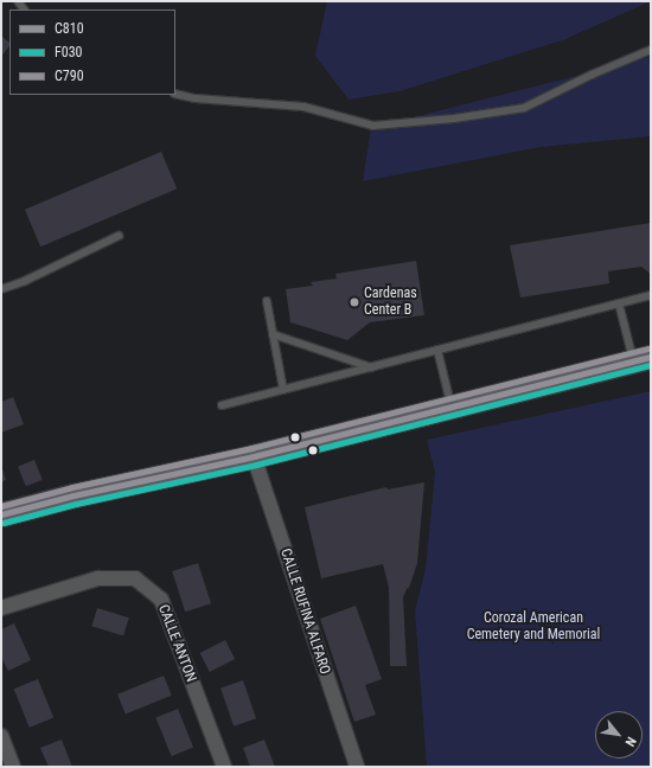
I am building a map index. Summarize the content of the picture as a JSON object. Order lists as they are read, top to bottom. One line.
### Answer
{"streets":{"street":["CALLE RUFINA ALFARO","CALLE ANTON"]},"parks":["Corozal American Cemetery and Memorial"],"places":["Cardenas Center B"],"lines":["transit line C790","transit line C810","transit line F030"],"legend":["C810","F030","C790"],"north":"bottom right"}
